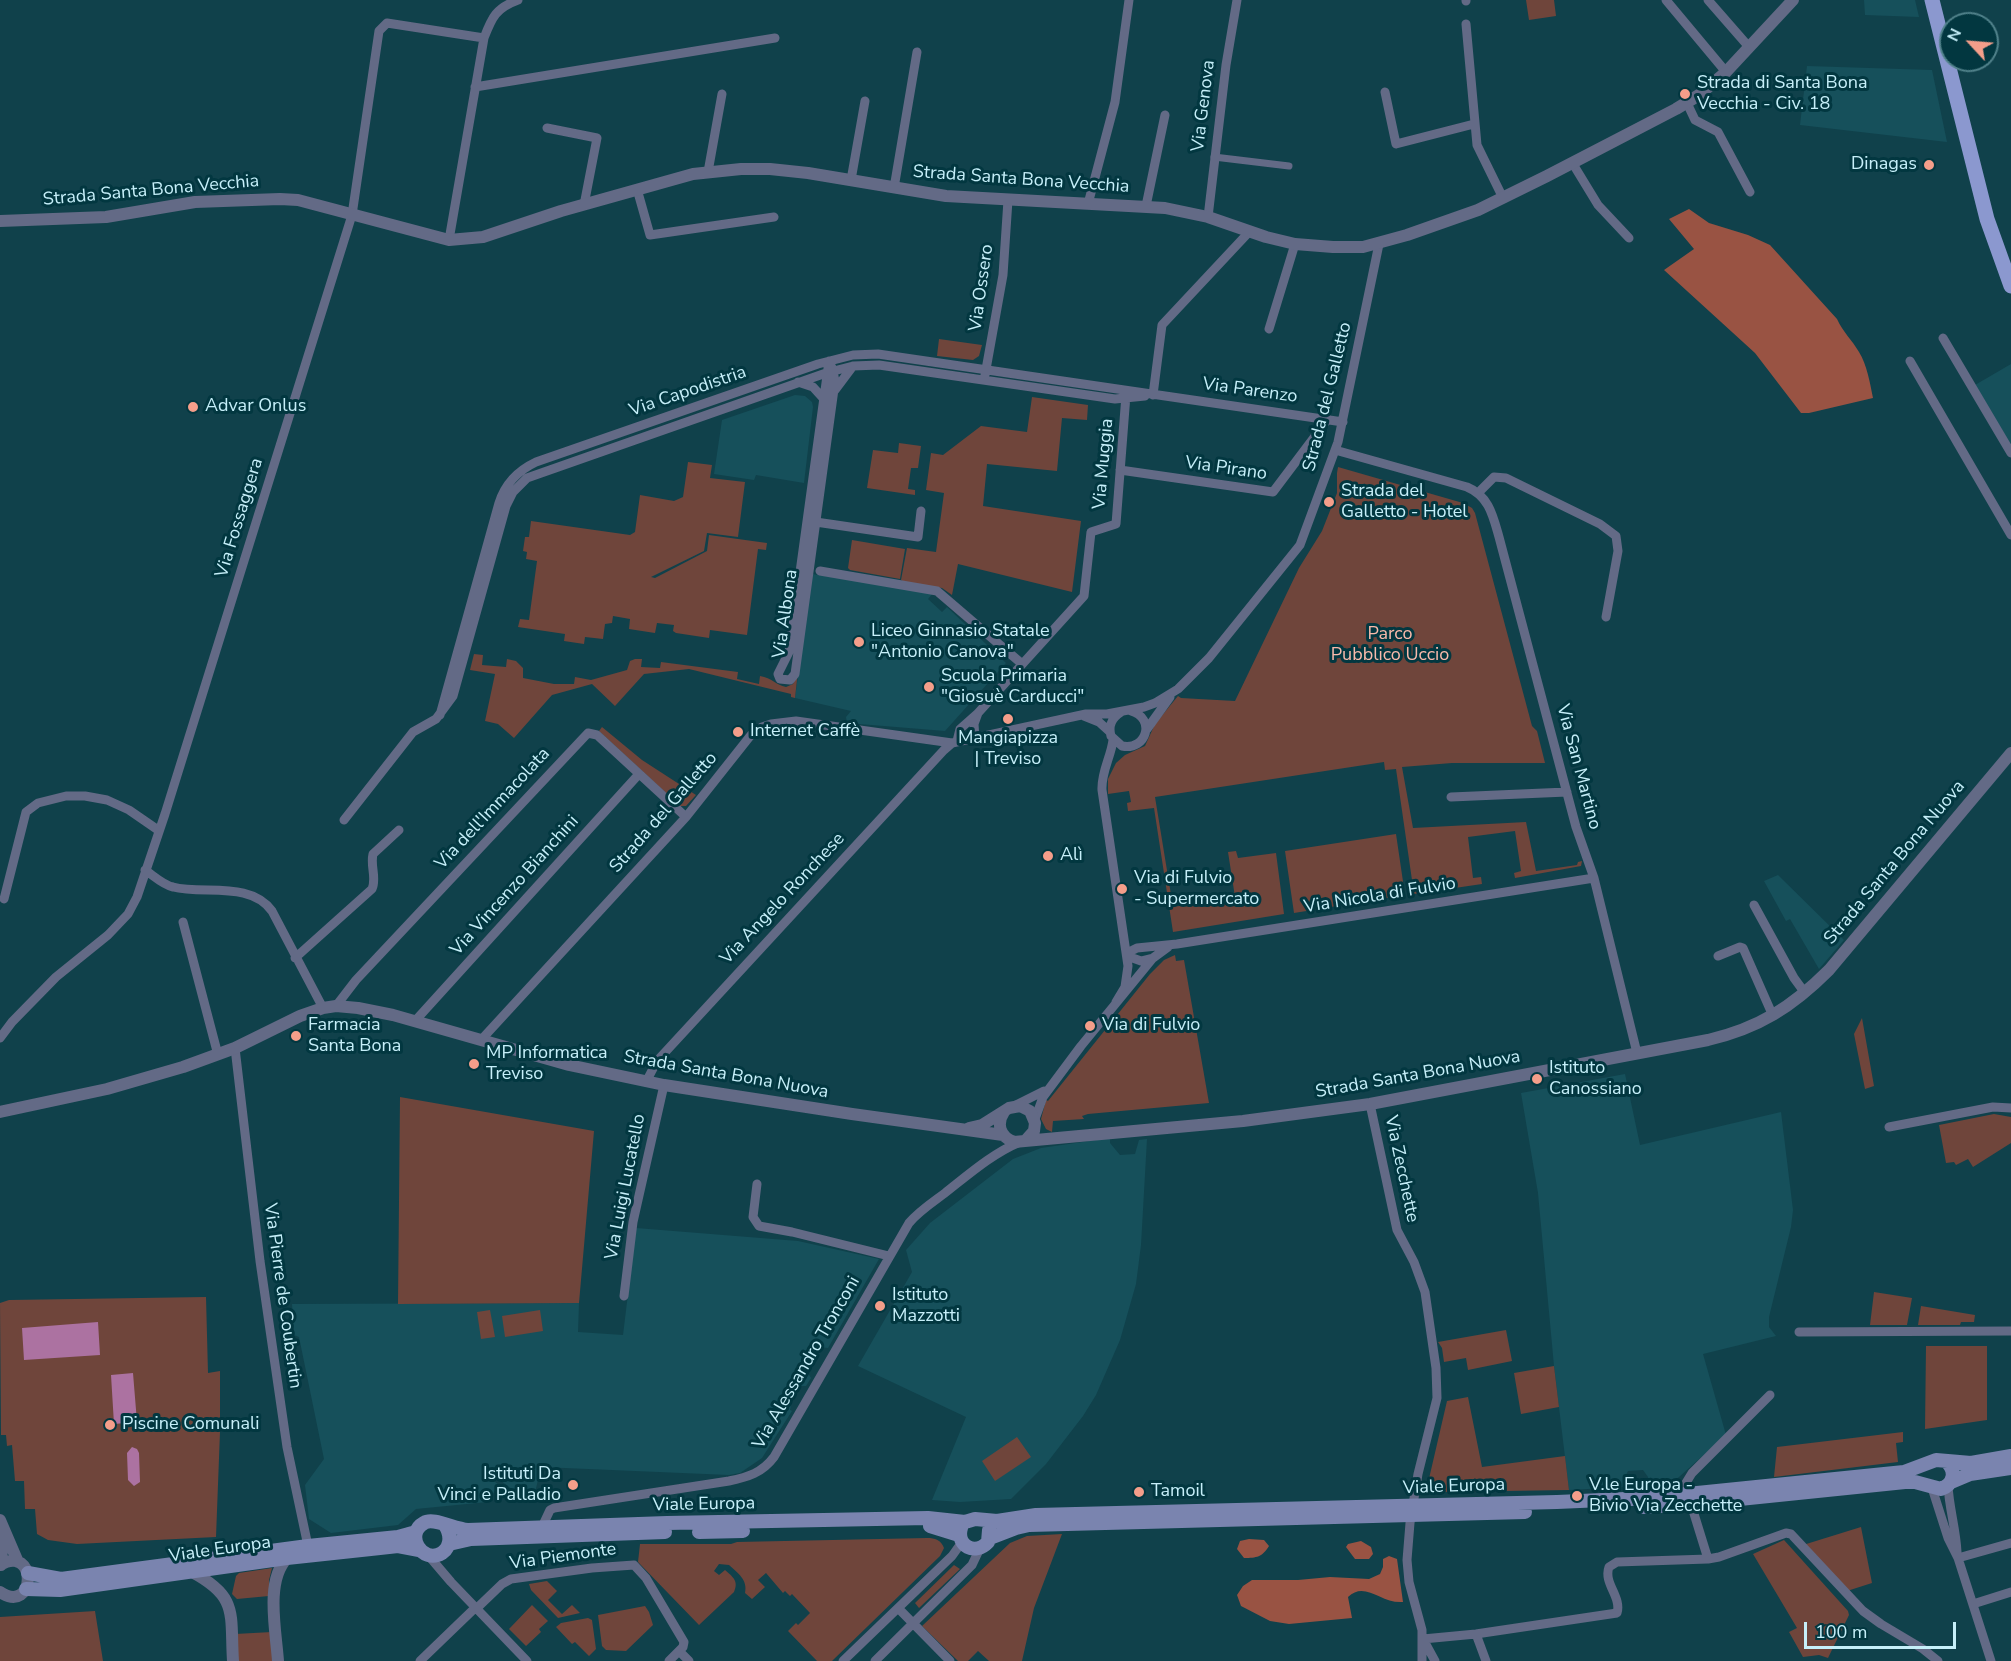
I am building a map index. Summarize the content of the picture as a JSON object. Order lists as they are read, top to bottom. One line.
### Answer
{"streets":{"main road":["Viale Europa"],"street":["Via Genova","Strada Santa Bona Vecchia","Via Ossero","Via Parenzo","Via Capodistria","Strada del Galletto","Via Muggia","Via Pirano","Via Fossaggera","Via Albona","Via San Martino","Via dell'Immacolata","Strada Santa Bona Nuova","Via Vincenzo Bianchini","Via Nicola di Fulvio","Via Angelo Ronchese","Via Zecchette","Via Luigi Lucatello","Via Pierre de Coubertin","Via Alessandro Tronconi","Via Piemonte"]},"crossings":[["Via Genova","Strada Santa Bona Vecchia"],["Strada Santa Bona Vecchia","Via Ossero"],["Strada Santa Bona Vecchia","Strada del Galletto"],["Strada Santa Bona Vecchia","Via Fossaggera"],["Via Ossero","Via Capodistria"],["Via Parenzo","Via Capodistria"],["Via Parenzo","Strada del Galletto"],["Via Parenzo","Via Muggia"],["Via Parenzo","Via Pirano"],["Via Capodistria","Via Muggia"],["Via Capodistria","Via Albona"],["Strada del Galletto","Via dell'Immacolata"],["Strada del Galletto","Strada Santa Bona Nuova"],["Strada del Galletto","Via Nicola di Fulvio"],["Strada del Galletto","Via Angelo Ronchese"],["Via Muggia","Via Pirano"],["Via San Martino","Strada Santa Bona Nuova"],["Via San Martino","Via Nicola di Fulvio"],["Via dell'Immacolata","Strada Santa Bona Nuova"],["Via dell'Immacolata","Via Vincenzo Bianchini"],["Strada Santa Bona Nuova","Via Vincenzo Bianchini"],["Strada Santa Bona Nuova","Via Angelo Ronchese"],["Strada Santa Bona Nuova","Via Zecchette"],["Strada Santa Bona Nuova","Via Luigi Lucatello"],["Strada Santa Bona Nuova","Via Pierre de Coubertin"],["Strada Santa Bona Nuova","Via Alessandro Tronconi"],["Via Zecchette","Viale Europa"],["Via Pierre de Coubertin","Viale Europa"],["Via Alessandro Tronconi","Viale Europa"]],"parks":["Parco Pubblico Uccio"],"places":["Strada di Santa Bona Vecchia - Civ. 18","Dinagas","Advar Onlus","Strada del Galletto - Hotel","Liceo Ginnasio Statale \"Antonio Canova\"","Scuola Primaria \"Giosuè Carducci\"","Mangiapizza | Treviso","Internet Caffè","Alì","Via di Fulvio - Supermercato","Via di Fulvio","Farmacia Santa Bona","MP Informatica Treviso","Istituto Canossiano","Istituto Mazzotti","Piscine Comunali","Istituti Da Vinci e Palladio","Tamoil","V.le Europa - Bivio Via Zecchette"],"scale_bar":"100 m","north":"top left"}
